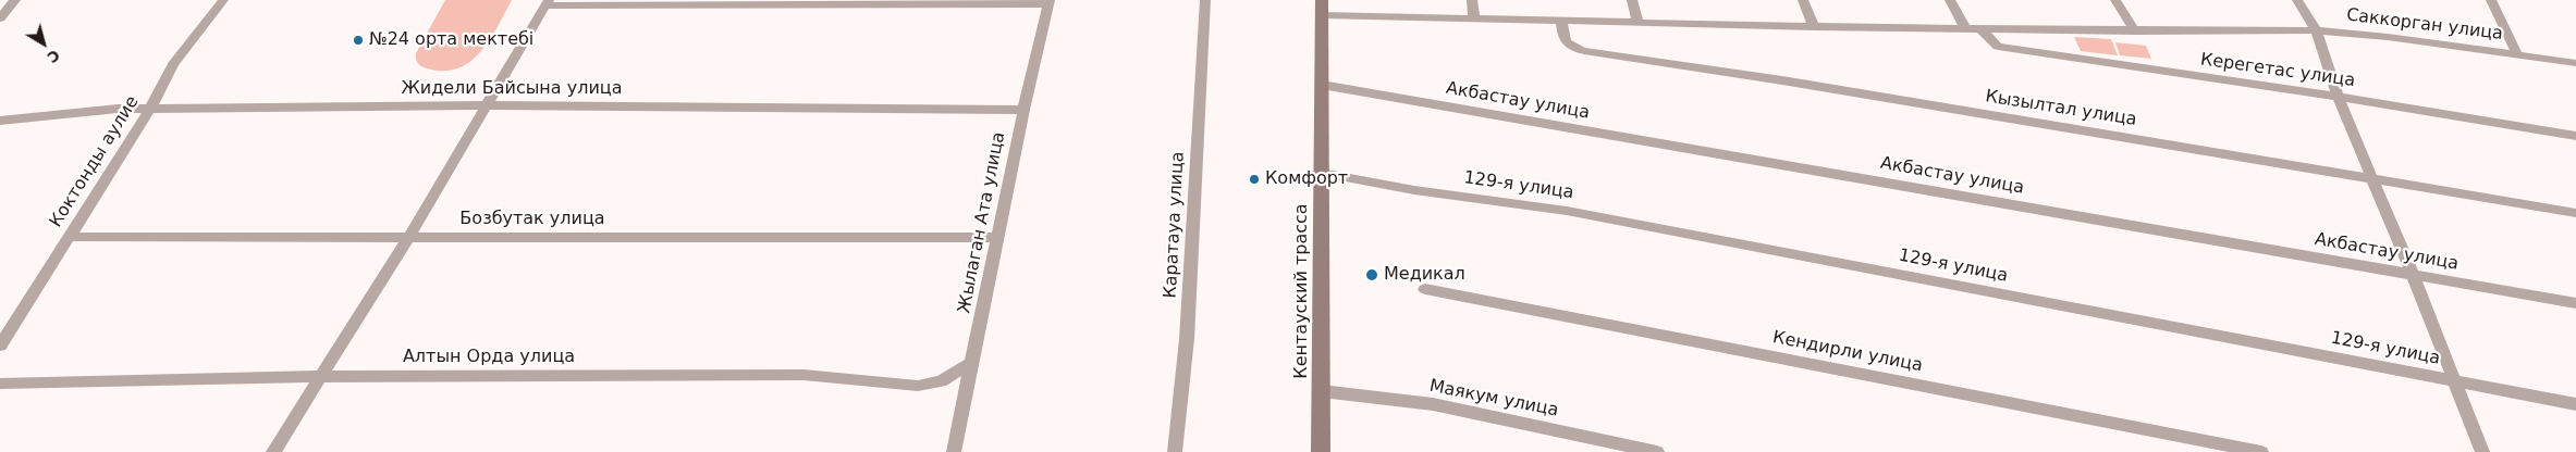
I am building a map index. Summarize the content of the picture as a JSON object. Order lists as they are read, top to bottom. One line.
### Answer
{"streets":{"main road":["Кентауский трасса"],"street":["Саккорган улица","Керегетас улица","Жидели Байсына улица","Акбастау улица","Кызылтал улица","Коктонды аулие","129-я улица","Бозбутак улица","Жылаган Ата улица","Каратауа улица","Кендирли улица","Алтын Орда улица","Маякум улица"]},"crossings":[["Саккорган улица","Керегетас улица"],["Саккорган улица","Кызылтал улица"],["Саккорган улица","Кентауский трасса"],["Жидели Байсына улица","Коктонды аулие"],["Жидели Байсына улица","Жылаган Ата улица"],["Акбастау улица","Кентауский трасса"],["Коктонды аулие","Бозбутак улица"],["129-я улица","Кентауский трасса"],["Бозбутак улица","Жылаган Ата улица"],["Жылаган Ата улица","Алтын Орда улица"],["Кентауский трасса","Маякум улица"]],"places":["№24 орта мектебі","Комфорт","Медикал"],"north":"bottom right"}
